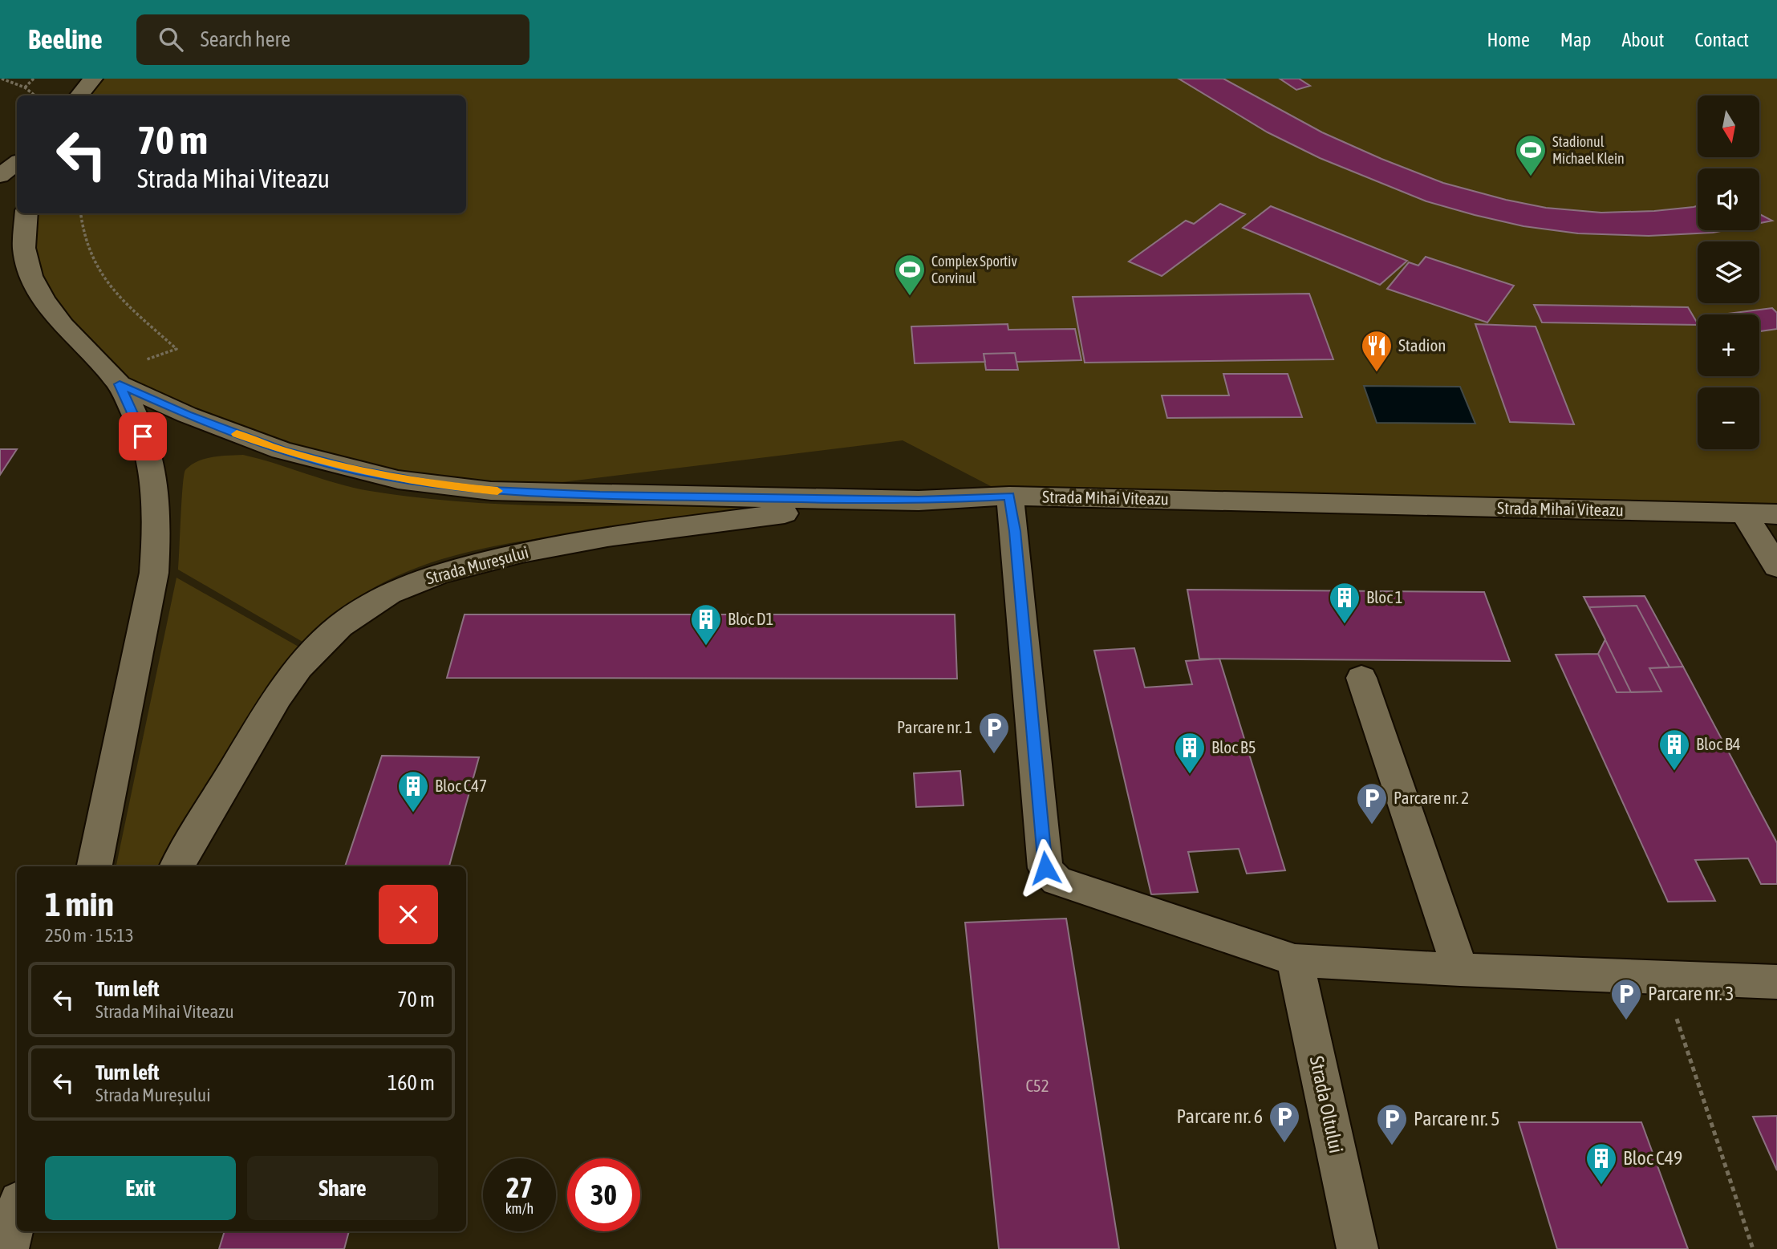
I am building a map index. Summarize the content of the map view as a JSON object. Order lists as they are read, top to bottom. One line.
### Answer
{"streets":{"street":["Strada Mihai Viteazu","Strada Mureșului","Strada Oltului"]},"crossings":[["Strada Mihai Viteazu","Strada Mureșului"]],"places":{"sports":["Stadionul Michael Klein","Complex Sportiv Corvinul"],"restaurant":["Stadion"],"building":["Bloc 1","Bloc D1","Bloc B4","Bloc B5","Bloc C47","Bloc C49"],"parking":["Parcare nr. 1","Parcare nr. 2","Parcare nr. 3","Parcare nr. 6","Parcare nr. 5"]},"house_numbers":["C52"],"north":"bottom","page":{"header":"Beeline","search":"Search here","nav":["Home","Map","About","Contact"],"map_buttons":["+","−"],"turn":["70 m","Strada Mihai Viteazu"],"heading":["1 min","250 m · 15:13"],"list":[{"name":"Turn left","note":"Strada Mihai Viteazu","value":"70 m"},{"name":"Turn left","note":"Strada Mureșului","value":"160 m"}],"buttons":["Exit","Share"],"speed":"27 km/h","limit":"30"}}
